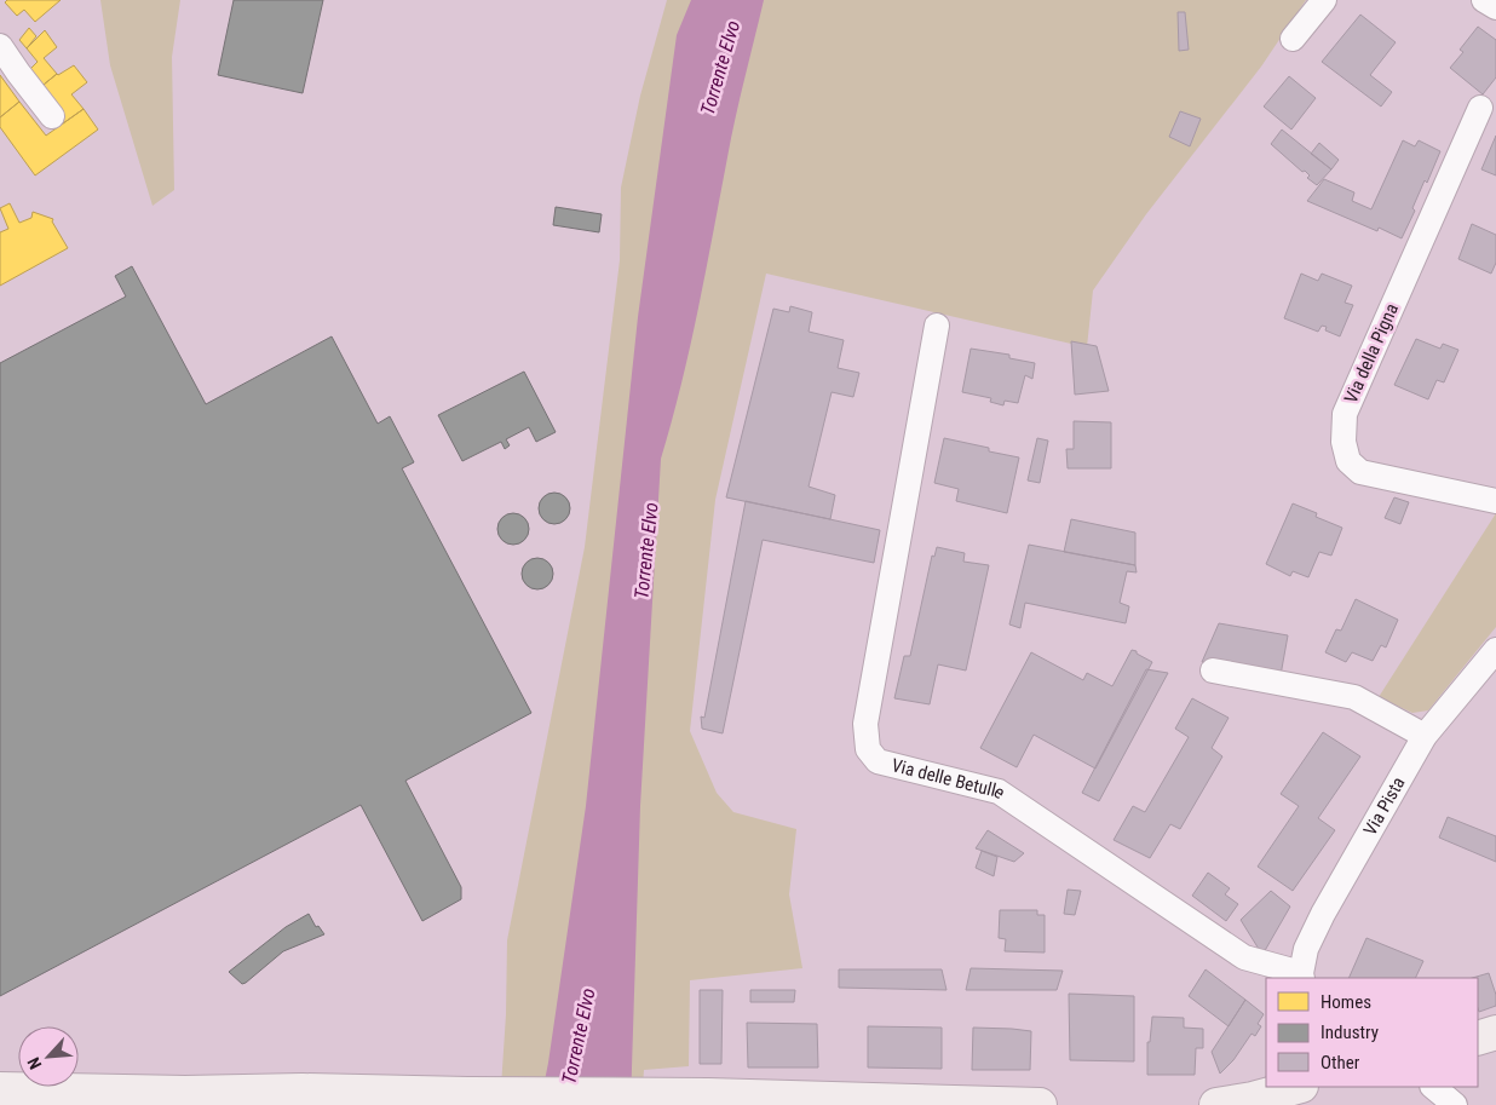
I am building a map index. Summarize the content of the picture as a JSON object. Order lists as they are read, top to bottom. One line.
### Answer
{"streets":{"street":["Via della Pigna","Via delle Betulle","Via Pista"]},"crossings":[["Via delle Betulle","Via Pista"]],"water":["Torrente Elvo"],"legend":["Homes","Industry","Other"],"north":"bottom left"}
